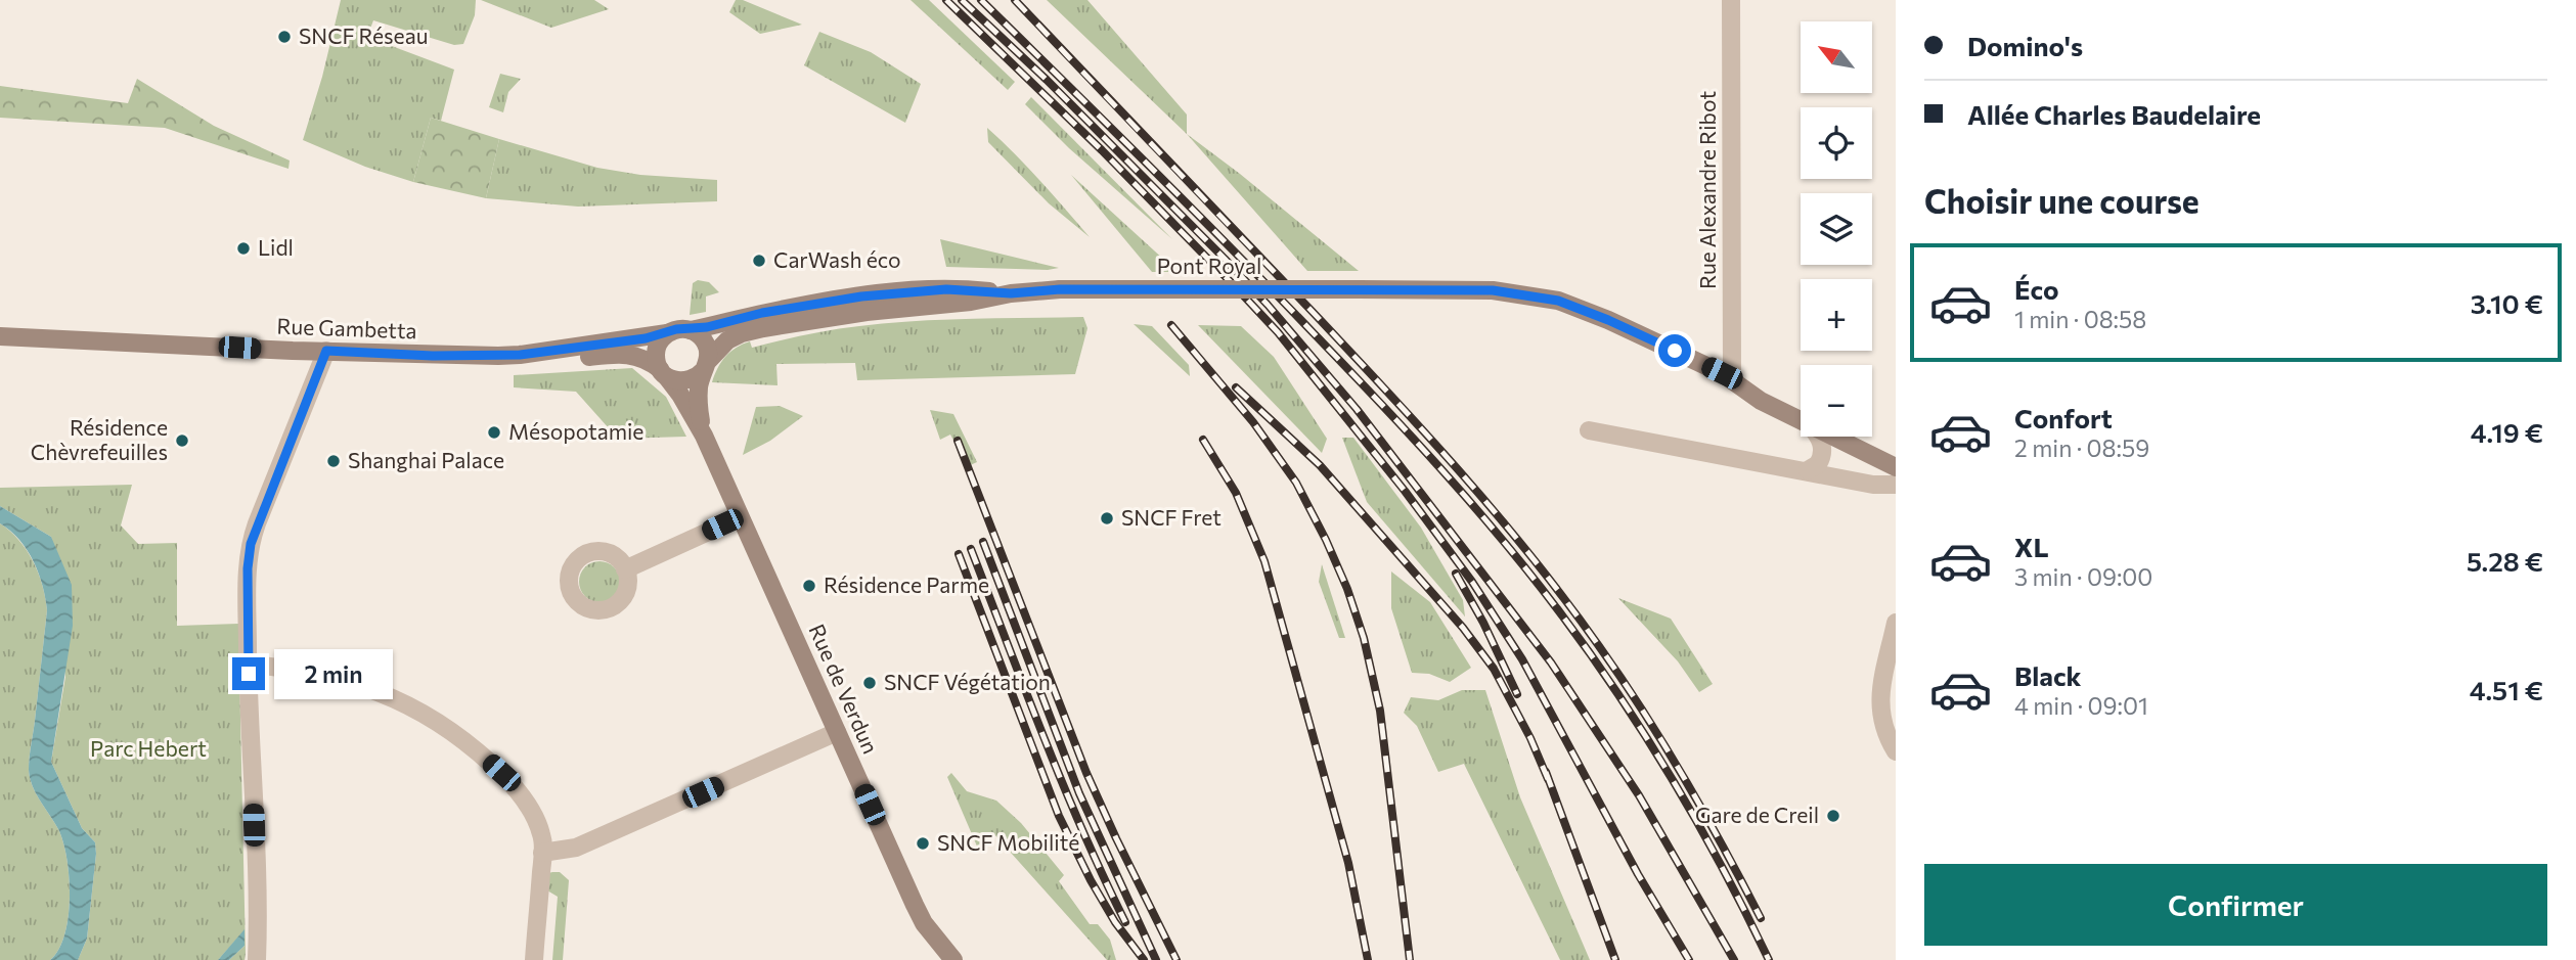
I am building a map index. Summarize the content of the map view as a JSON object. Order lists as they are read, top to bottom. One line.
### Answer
{"streets":{"main road":["Pont Royal","Rue Gambetta","Rue de Verdun"],"street":["Rue Alexandre Ribot"]},"crossings":[["Rue Alexandre Ribot","Pont Royal"],["Rue Gambetta","Rue de Verdun"]],"parks":["Parc Hebert"],"places":["SNCF Réseau","Lidl","CarWash éco","Mésopotamie","Résidence Chèvrefeuilles","Shanghai Palace","SNCF Fret","Résidence Parme","SNCF Végétation","Gare de Creil","SNCF Mobilité"],"north":"top left","page":{"banner":["Domino's","Allée Charles Baudelaire"],"map_buttons":["+","−"],"heading":"Choisir une course","list":[{"name":"Éco","note":"1 min · 08:58","value":"3.10 €"},{"name":"Confort","note":"2 min · 08:59","value":"4.19 €"},{"name":"XL","note":"3 min · 09:00","value":"5.28 €"},{"name":"Black","note":"4 min · 09:01","value":"4.51 €"}],"bubble":"2 min","buttons":"Confirmer"}}
